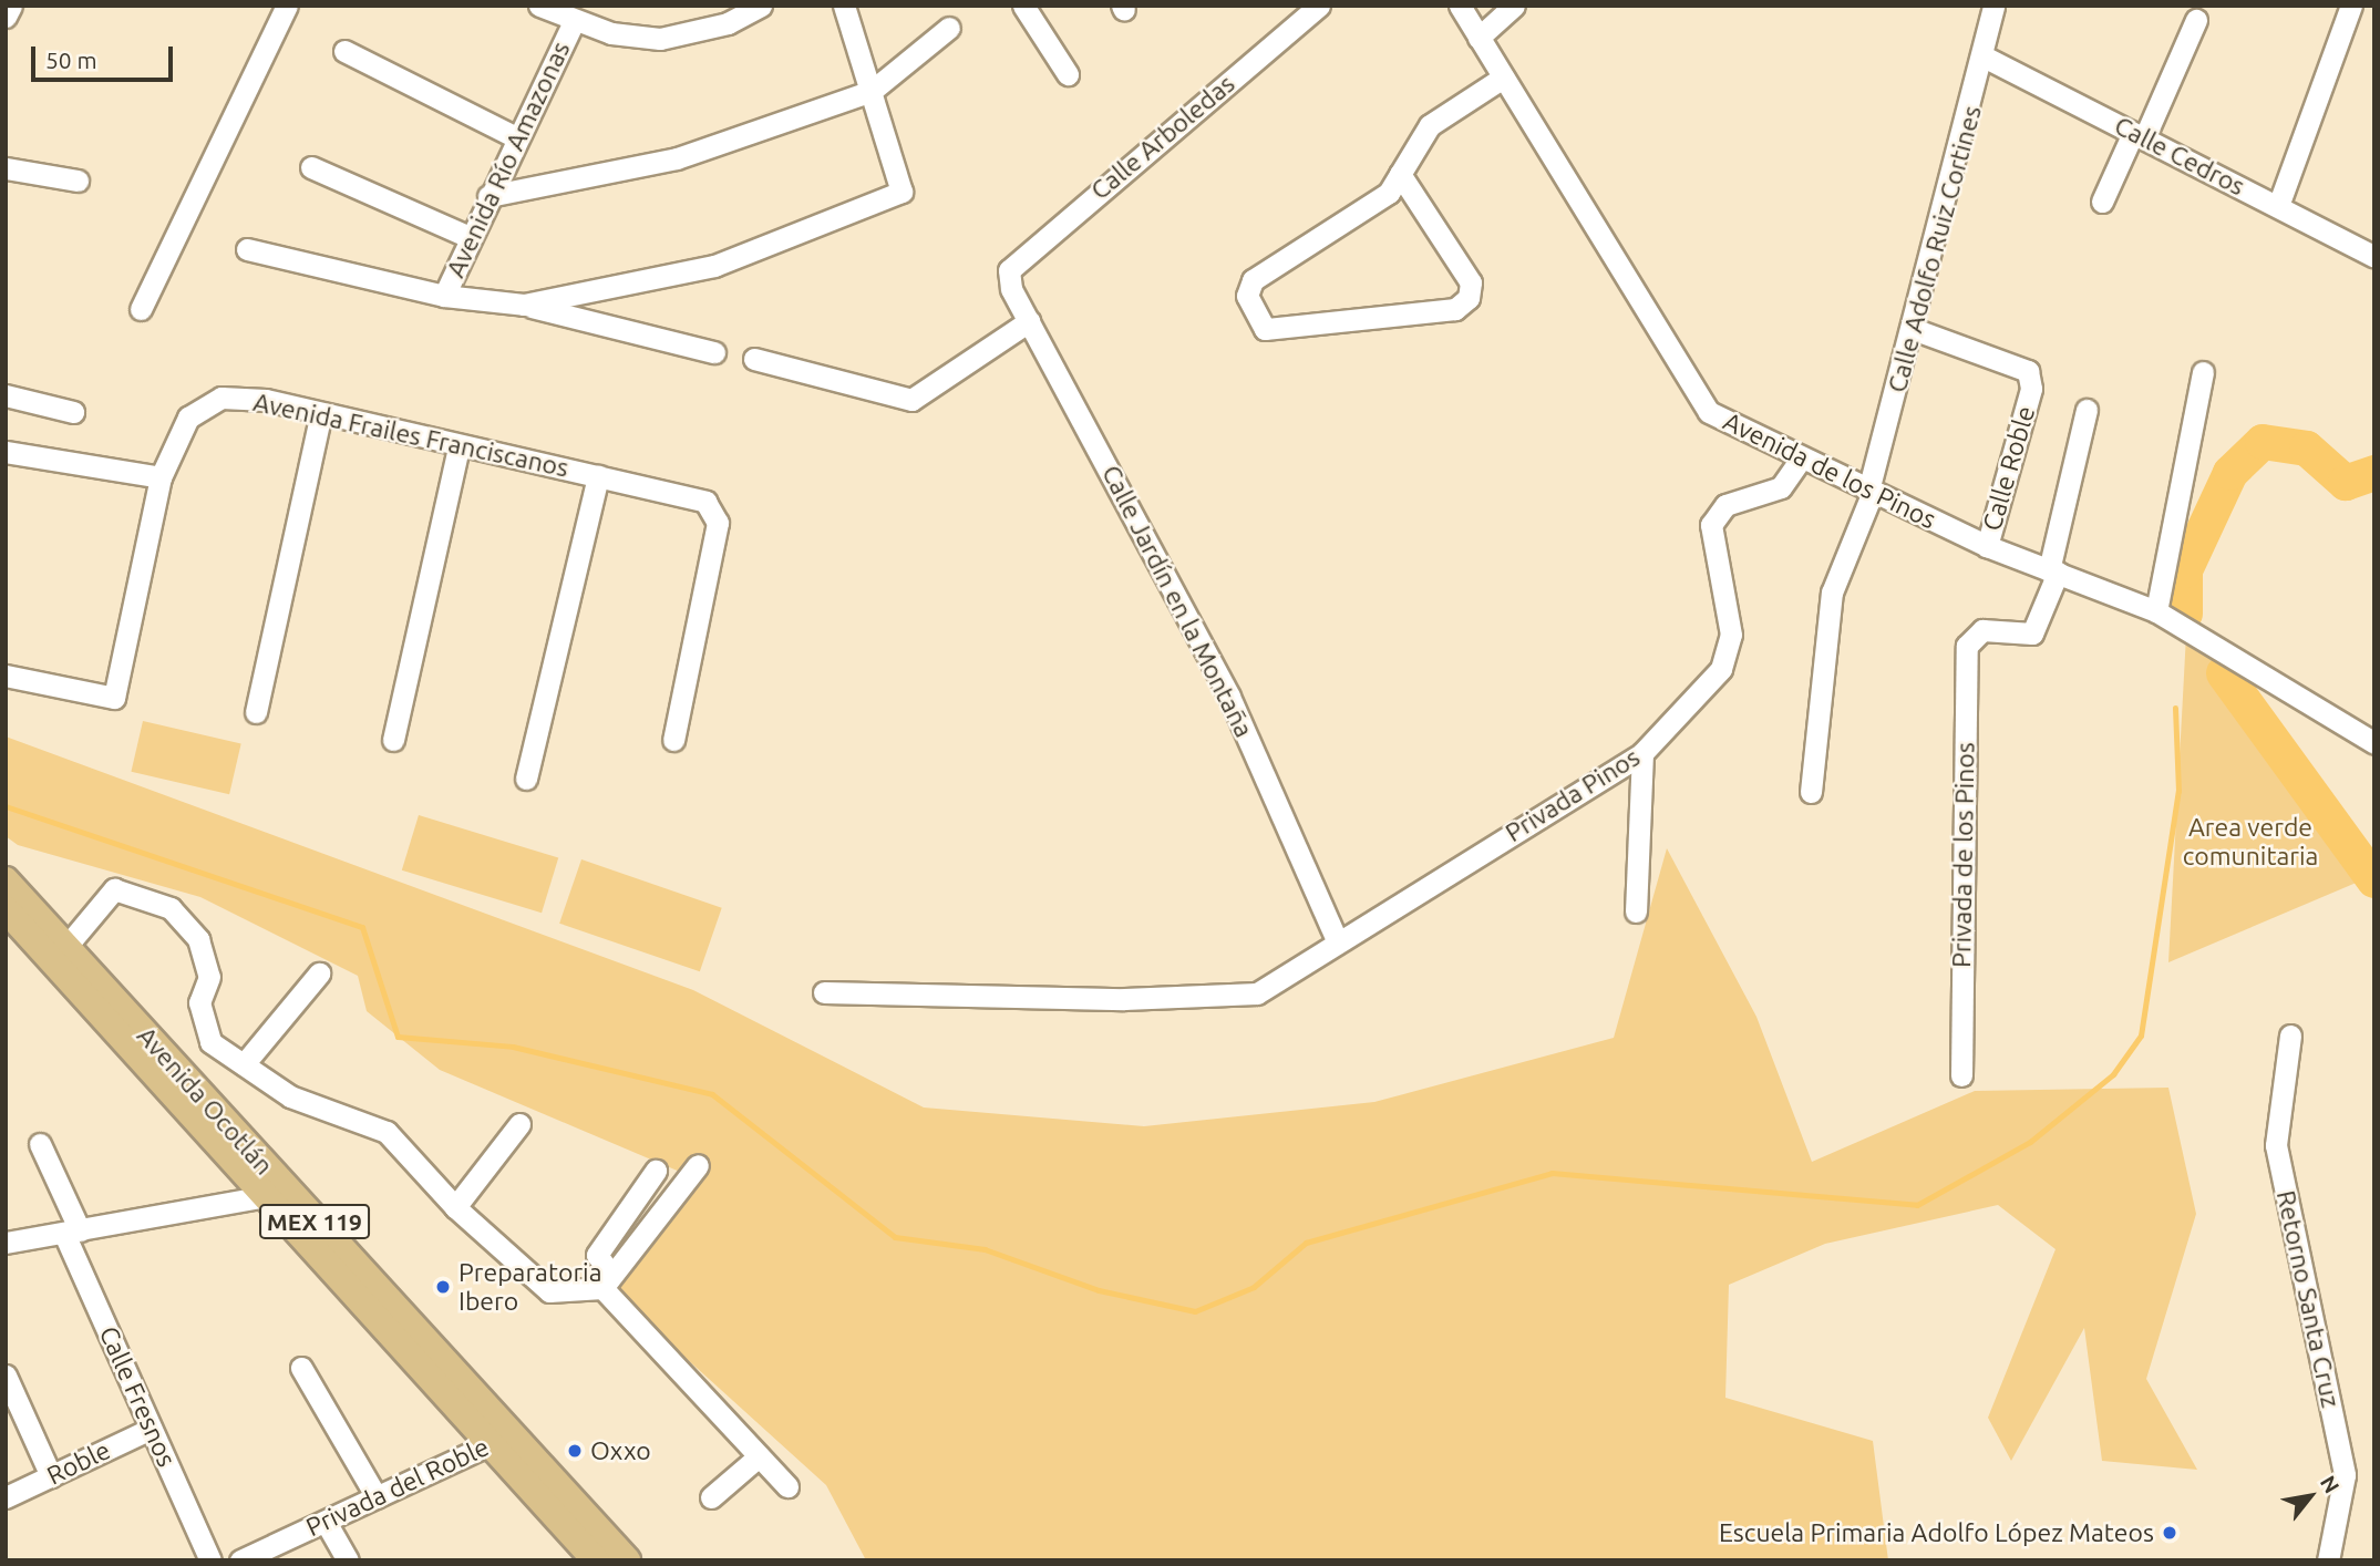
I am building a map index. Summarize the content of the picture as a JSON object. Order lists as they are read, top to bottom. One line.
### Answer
{"streets":{"main road":["Avenida Ocotlán","MEX 119"],"street":["Calle Arboledas","Calle Cedros","Avenida Río Amazonas","Calle Adolfo Ruiz Cortines","Avenida Frailes Franciscanos","Calle Roble","Avenida de los Pinos","Calle Jardín en la Montaña","Privada Pinos","Privada de los Pinos","Retorno Santa Cruz","Calle Fresnos","Roble","Privada del Roble"]},"crossings":[["Calle Arboledas","Calle Jardín en la Montaña"],["Calle Cedros","Calle Adolfo Ruiz Cortines"],["Calle Adolfo Ruiz Cortines","Calle Roble"],["Calle Adolfo Ruiz Cortines","Avenida de los Pinos"],["Calle Roble","Avenida de los Pinos"],["Avenida de los Pinos","Privada Pinos"],["Avenida de los Pinos","Privada de los Pinos"],["Calle Jardín en la Montaña","Privada Pinos"],["Avenida Ocotlán","Privada del Roble"],["Calle Fresnos","Roble"]],"parks":["Area verde comunitaria"],"places":["Preparatoria Ibero","Oxxo","Escuela Primaria Adolfo López Mateos"],"scale_bar":"50 m","north":"top right"}
